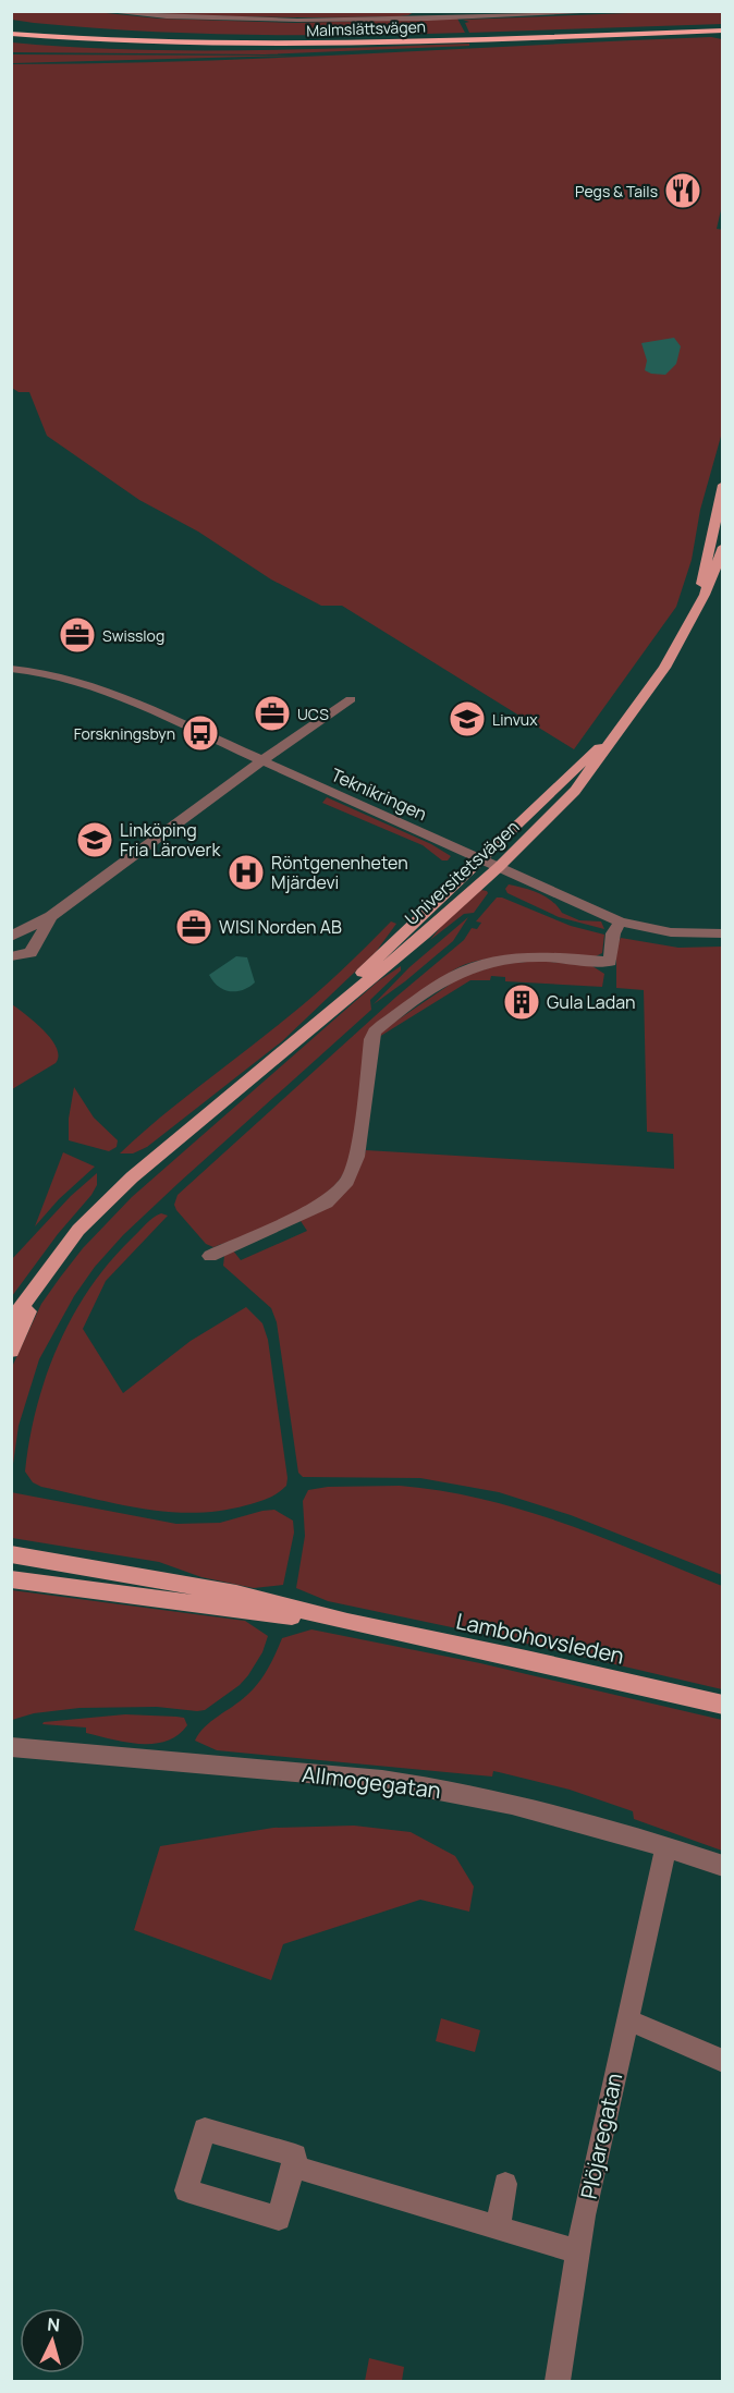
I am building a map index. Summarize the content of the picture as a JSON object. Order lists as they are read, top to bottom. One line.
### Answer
{"streets":{"highway":["Malmslättsvägen"],"main road":["Universitetsvägen","Lambohovsleden"],"street":["Teknikringen","Allmogegatan","Plöjaregatan"]},"crossings":[["Teknikringen","Universitetsvägen"],["Allmogegatan","Plöjaregatan"]],"places":{"restaurant":["Pegs & Tails"],"office":["Swisslog","UCS","WISI Norden AB"],"school or university":["Linvux","Linköping Fria Läroverk"],"bus stop":["Forskningsbyn"],"hospital":["Röntgenenheten Mjärdevi"],"building":["Gula Ladan"]},"north":"top"}
